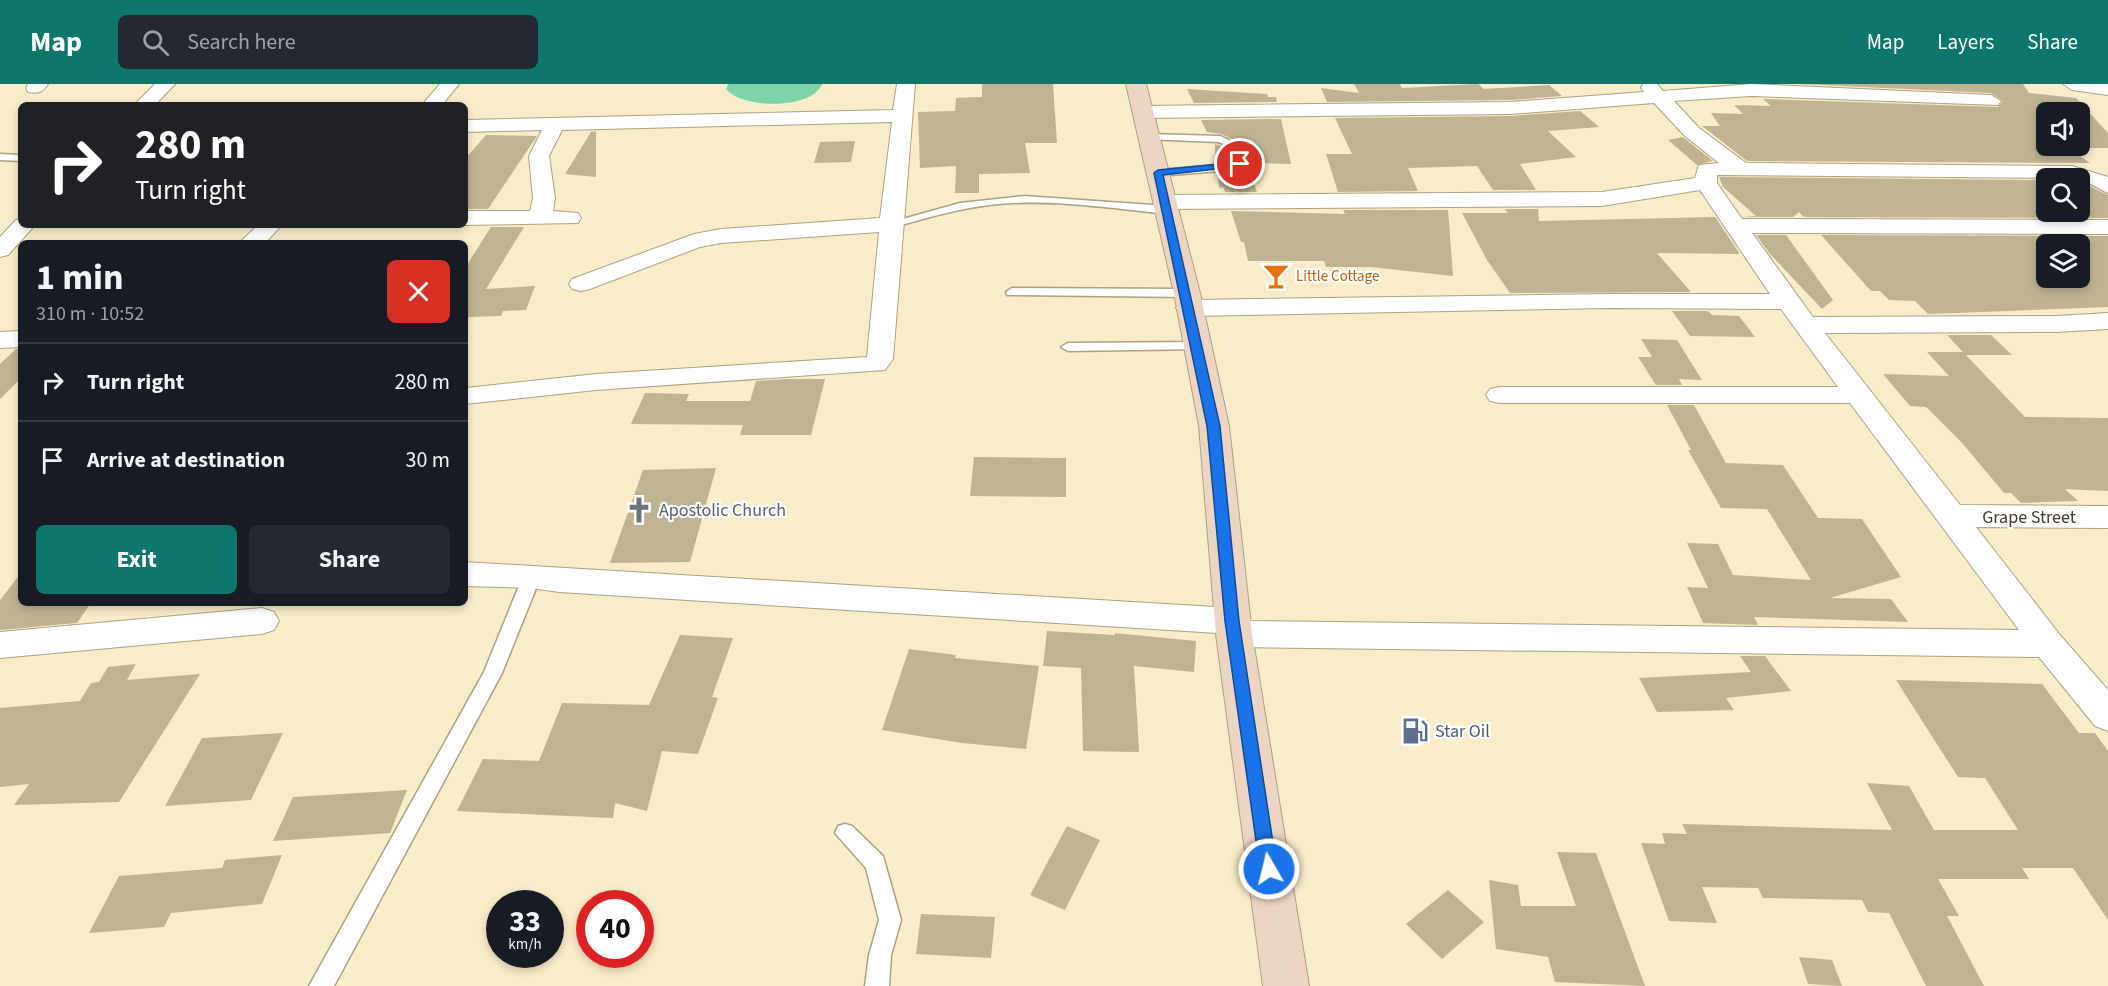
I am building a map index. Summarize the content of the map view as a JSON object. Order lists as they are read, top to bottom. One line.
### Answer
{"streets":{"street":["Grape Street"]},"places":{"bar":["Little Cottage"],"church":["Apostolic Church"],"fuel station":["Star Oil"]},"page":{"header":"Map","search":"Search here","nav":["Map","Layers","Share"],"turn":["280 m","Turn right"],"heading":["1 min","310 m · 10:52"],"list":[{"name":"Turn right","value":"280 m"},{"name":"Arrive at destination","value":"30 m"}],"buttons":["Exit","Share"],"speed":"33 km/h","limit":"40"}}
